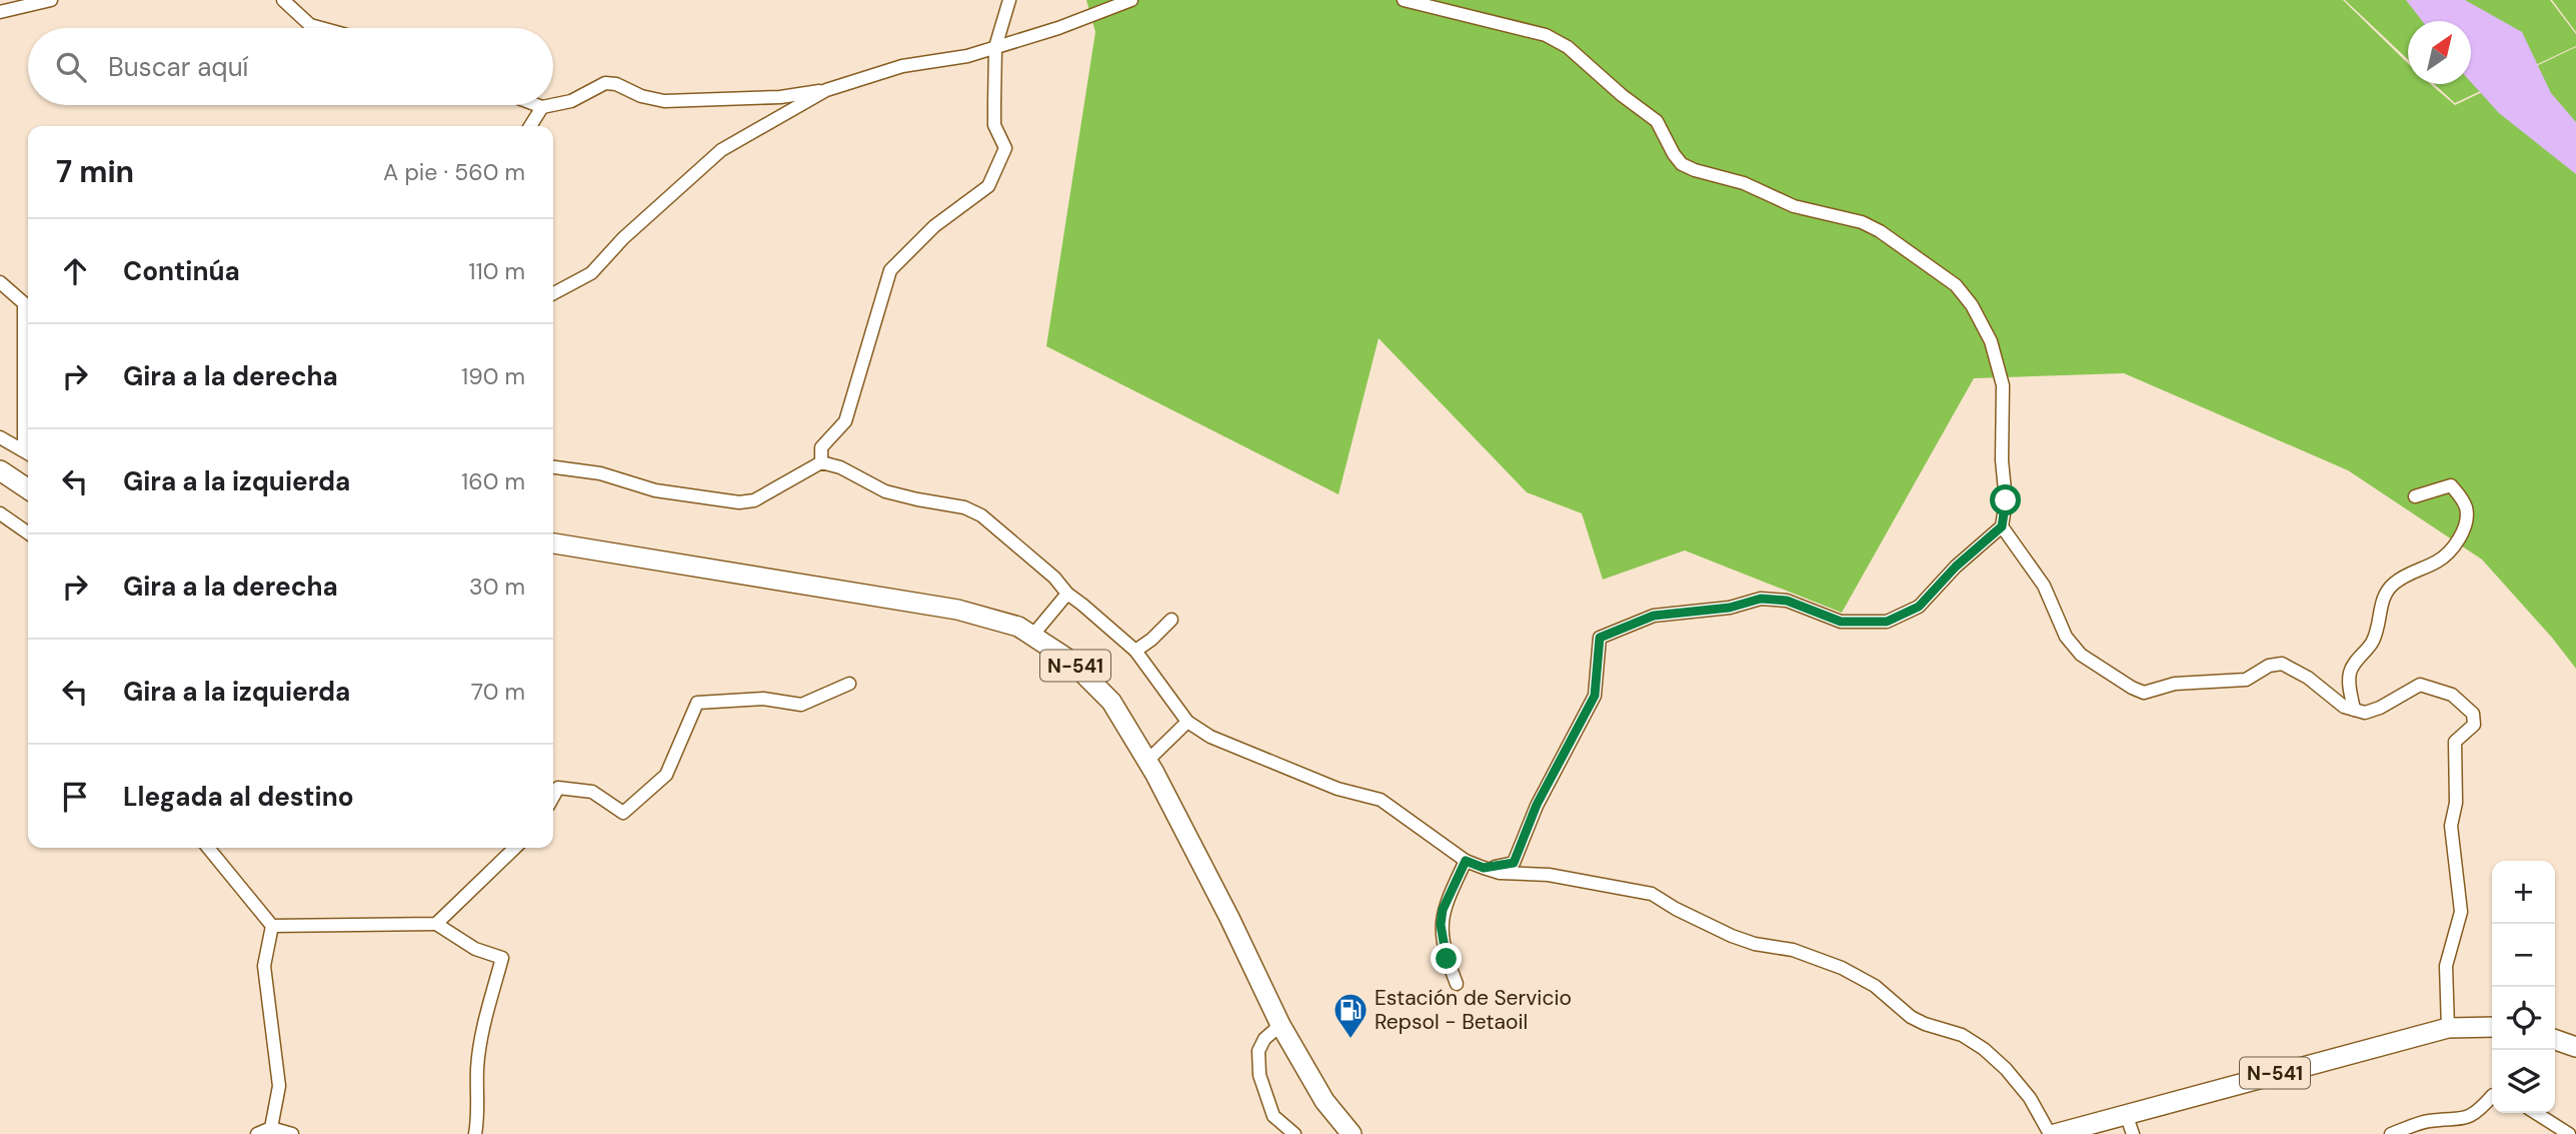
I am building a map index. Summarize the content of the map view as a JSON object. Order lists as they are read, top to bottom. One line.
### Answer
{"streets":{"highway":["N-541"]},"places":{"fuel station":["Estación de Servicio Repsol - Betaoil"]},"north":"top right","page":{"search":"Buscar aquí","heading":["7 min","A pie · 560 m"],"list":[["Continúa","110 m"],["Gira a la derecha","190 m"],["Gira a la izquierda","160 m"],["Gira a la derecha","30 m"],["Gira a la izquierda","70 m"],"Llegada al destino"],"map_buttons":["+","−"]}}
